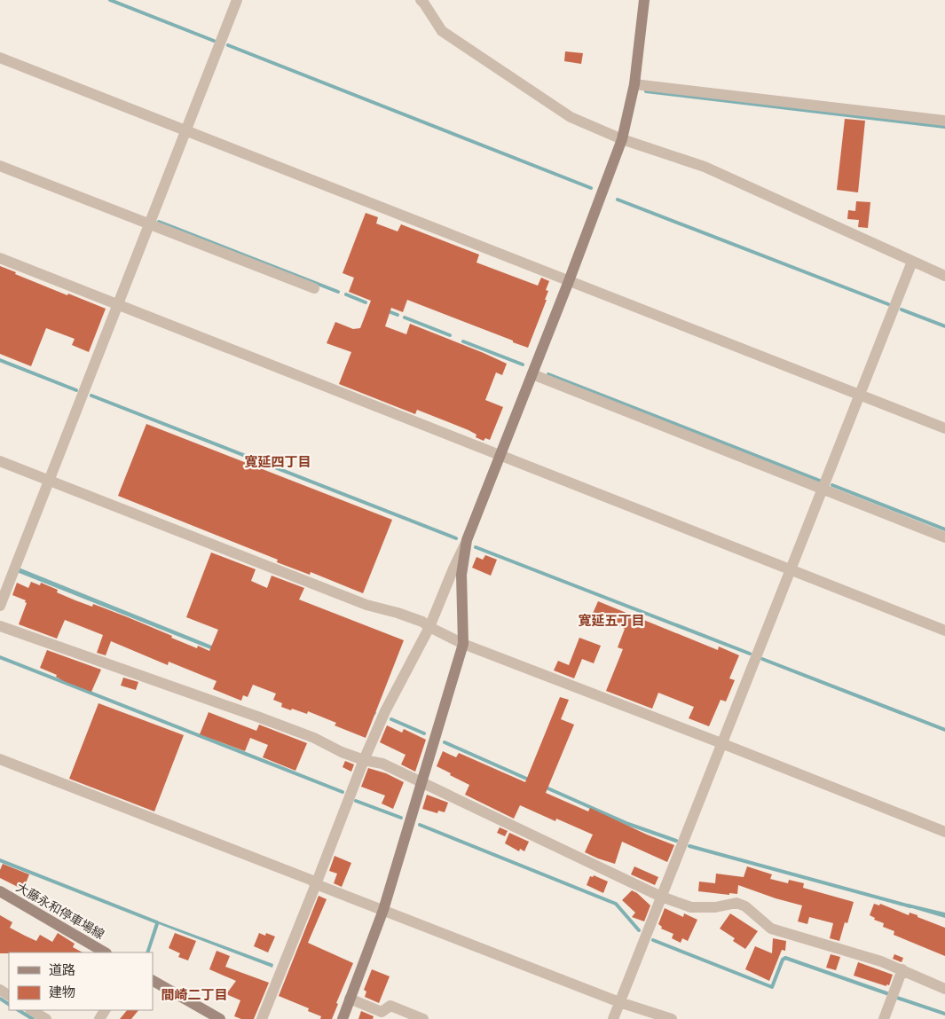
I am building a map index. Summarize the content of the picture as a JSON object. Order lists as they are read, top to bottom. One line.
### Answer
{"streets":{"street":["大藤永和停車場線"]},"districts":["寛延四丁目","寛延五丁目","間崎二丁目"],"legend":["道路","建物"]}
